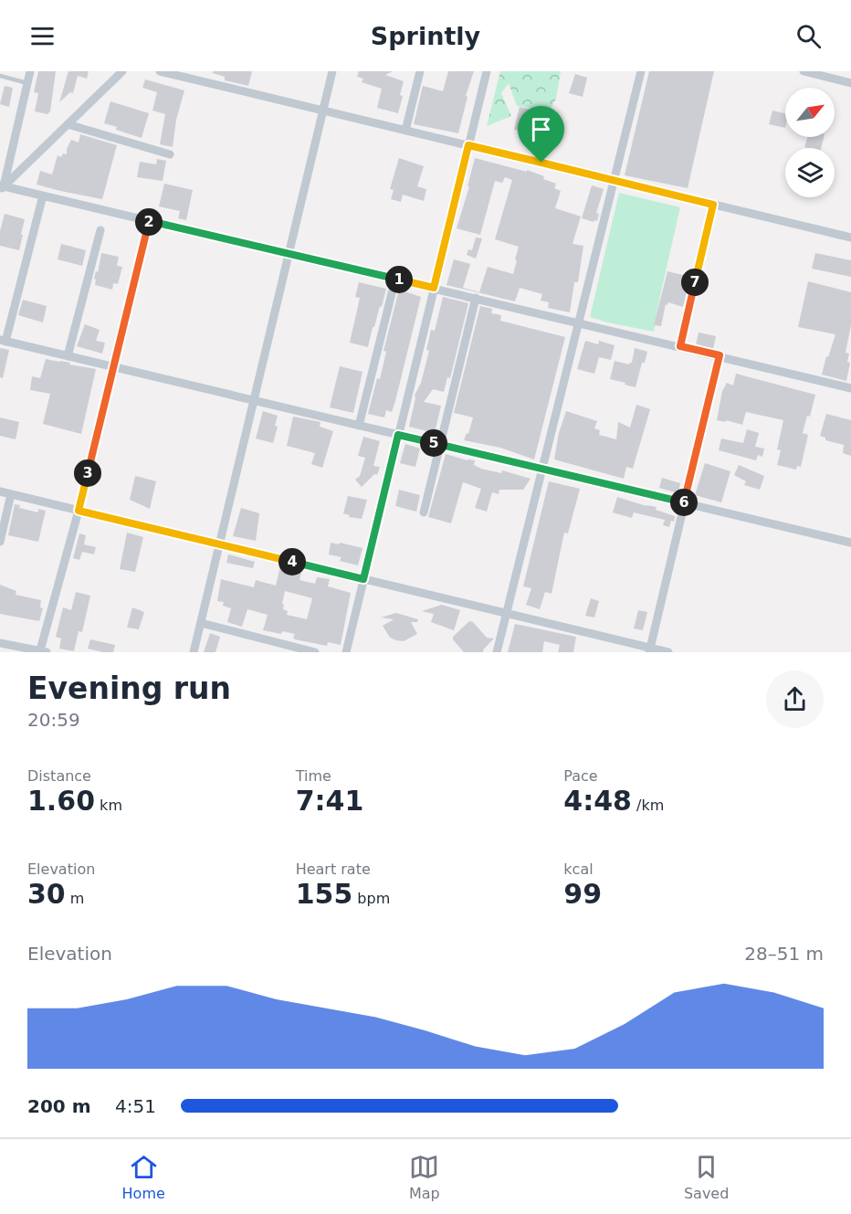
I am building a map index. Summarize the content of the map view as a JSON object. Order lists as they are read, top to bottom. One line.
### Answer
{"north":"top right","page":{"header":"Sprintly","pins":["2","1","7","5","3","6","4"],"heading":["Evening run","20:59"],"stats":[["Distance","1.60 km"],["Time","7:41"],["Pace","4:48 /km"],["Elevation","30 m"],["Heart rate","155 bpm"],["kcal","99"]],"chart":["Elevation","28–51 m"],"list":[{"name":"200 m","note":"4:51"}],"tabs":["Home","Map","Saved"]}}
